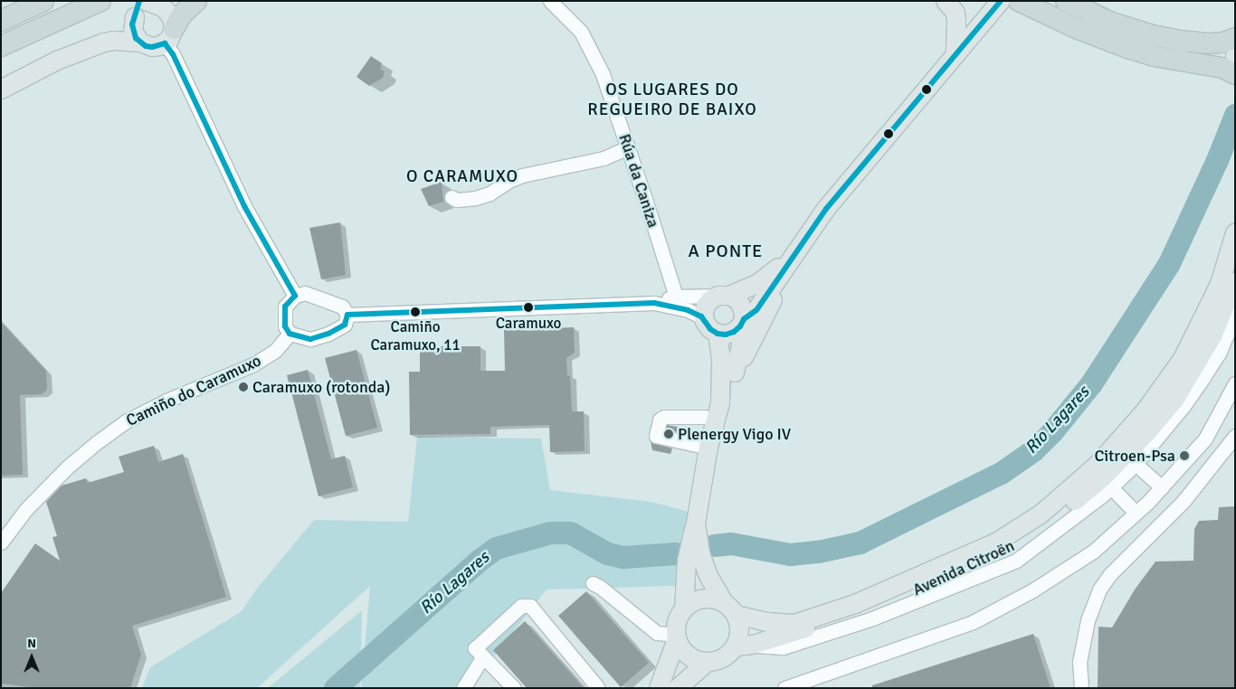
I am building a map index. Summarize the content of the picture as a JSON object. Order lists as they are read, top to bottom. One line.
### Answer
{"streets":{"main road":["Avenida Citroën"],"street":["Rúa da Caniza","Camiño do Caramuxo"]},"districts":["OS LUGARES DO REGUEIRO DE BAIXO","O CARAMUXO","A PONTE"],"water":["Río Lagares"],"places":["Caramuxo","Camiño Caramuxo, 11","Caramuxo (rotonda)","Plenergy Vigo IV","Citroen-Psa"],"north":"top"}
